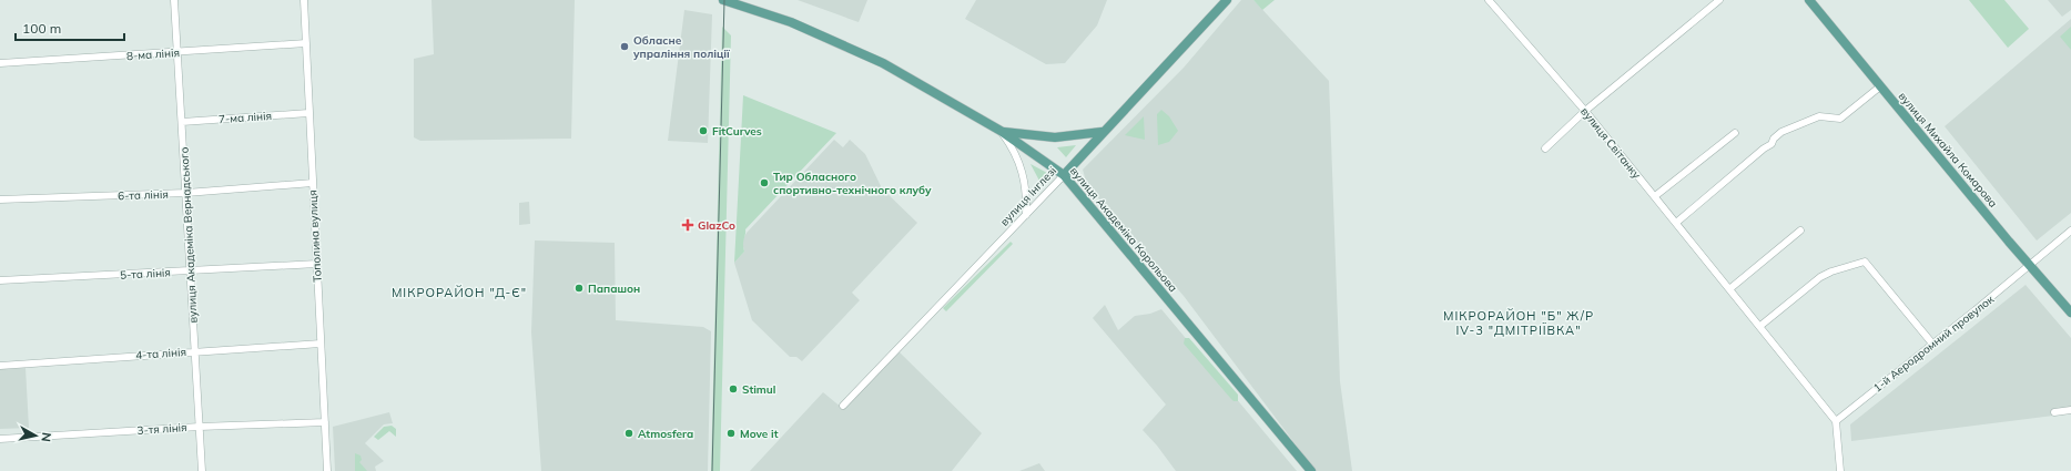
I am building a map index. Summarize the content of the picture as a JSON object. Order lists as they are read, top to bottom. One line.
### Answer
{"streets":{"main road":["вулиця Михайла Комарова","вулиця Інглезі","вулиця Академіка Корольова"],"street":["8-ма лінія","7-ма лінія","вулиця Світанку","6-та лінія","вулиця Академіка Вернадського","Тополина вулиця","5-та лінія","1-й Аеродромний провулок","4-та лінія","3-тя лінія"]},"crossings":[["8-ма лінія","вулиця Академіка Вернадського"],["8-ма лінія","Тополина вулиця"],["7-ма лінія","вулиця Академіка Вернадського"],["7-ма лінія","Тополина вулиця"],["вулиця Світанку","1-й Аеродромний провулок"],["вулиця Михайла Комарова","1-й Аеродромний провулок"],["6-та лінія","вулиця Академіка Вернадського"],["6-та лінія","Тополина вулиця"],["вулиця Інглезі","вулиця Академіка Корольова"],["вулиця Академіка Вернадського","5-та лінія"],["вулиця Академіка Вернадського","4-та лінія"],["вулиця Академіка Вернадського","3-тя лінія"],["Тополина вулиця","5-та лінія"],["Тополина вулиця","4-та лінія"],["Тополина вулиця","3-тя лінія"]],"districts":["МІКРОРАЙОН \"Д-Є\"","МІКРОРАЙОН \"Б\" Ж/Р IV-3 \"ДМІТРІЇВКА\""],"places":{"other":["Обласне упраління поліції","FitCurves","Тир Обласного спортивно-технічного клубу","Папашон","Stimul","Atmosfera","Move it"],"health":["GlazCo"]},"scale_bar":"100 m","north":"right"}
